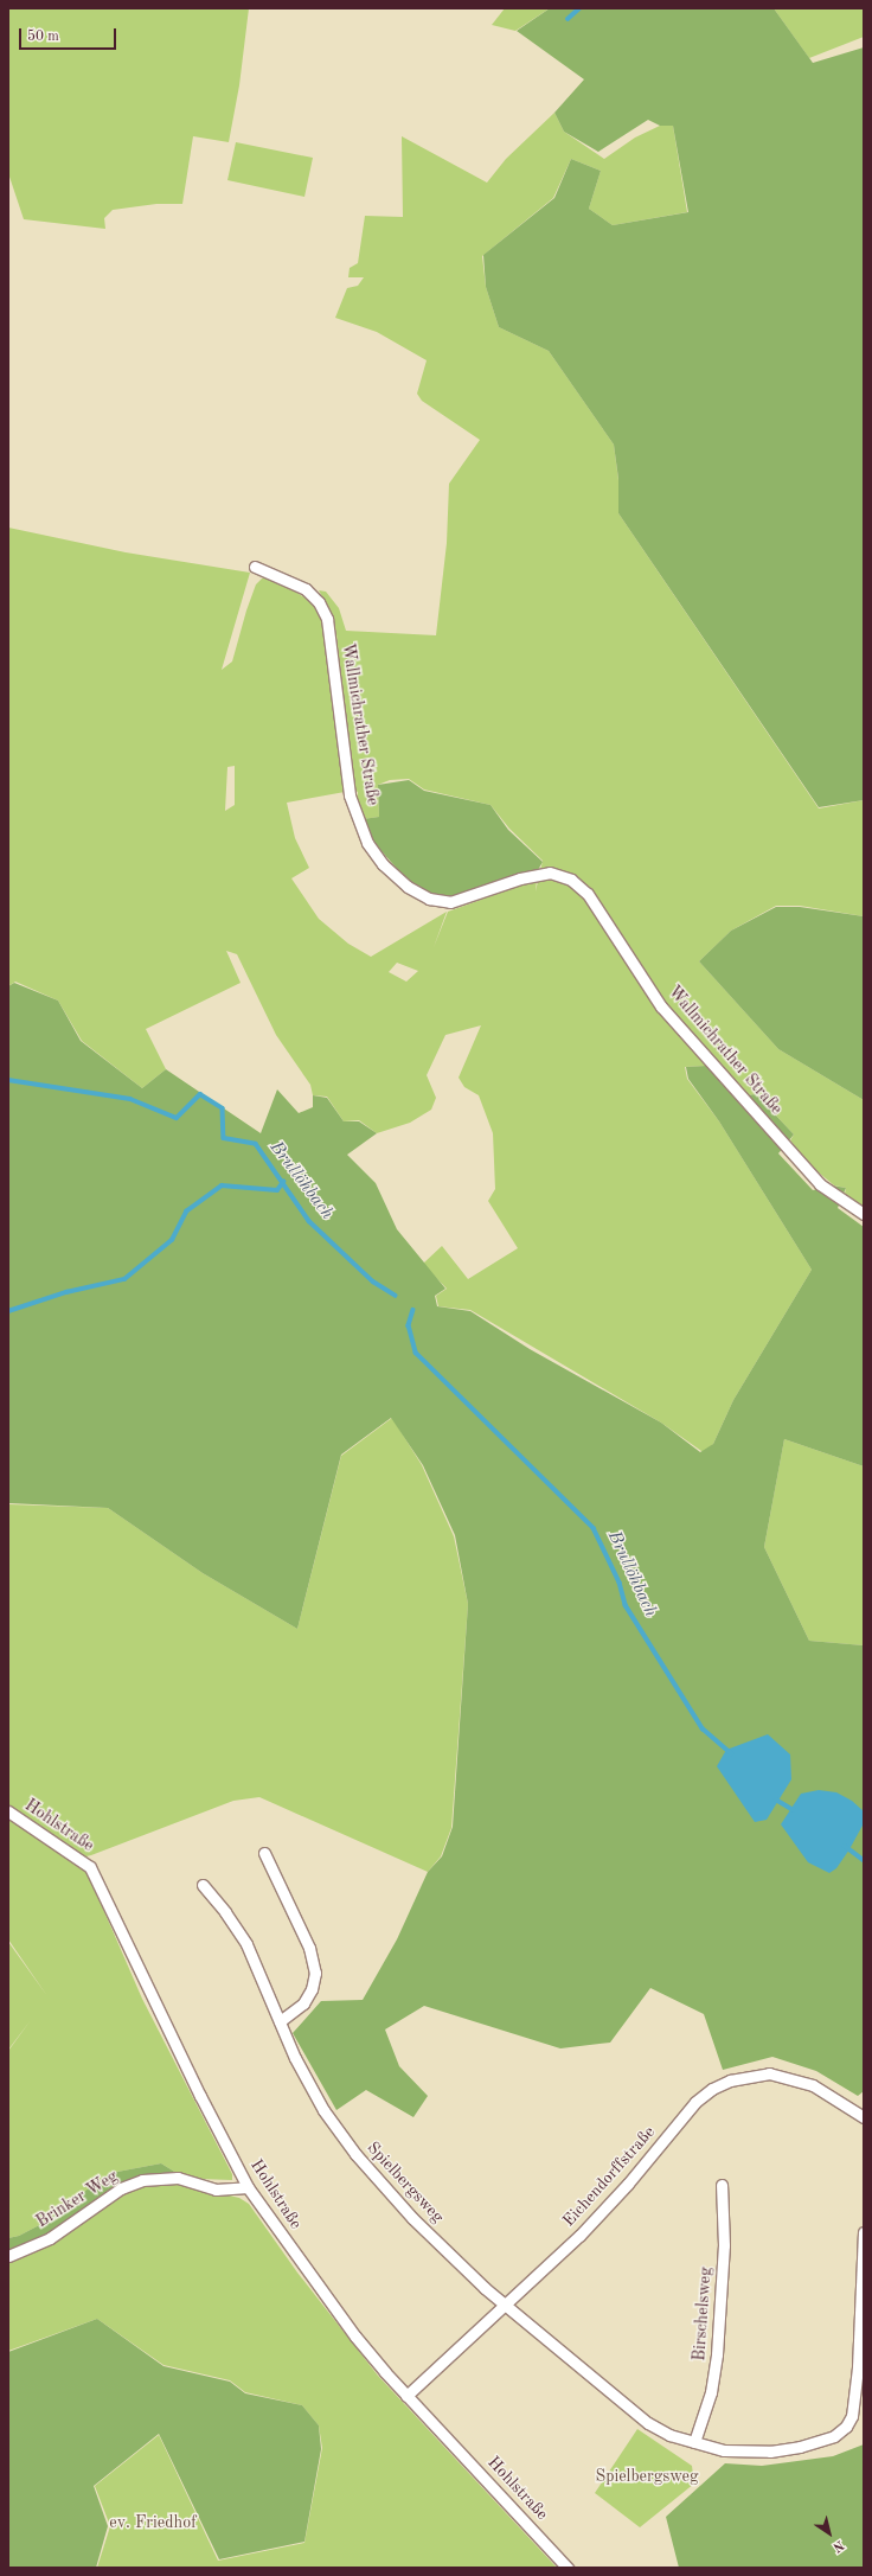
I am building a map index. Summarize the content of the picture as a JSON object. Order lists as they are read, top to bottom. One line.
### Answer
{"streets":{"street":["Wallmichrather Straße","Hohlstraße","Eichendorffstraße","Spielbergsweg","Brinker Weg","Birschelsweg"]},"crossings":[["Hohlstraße","Eichendorffstraße"],["Hohlstraße","Brinker Weg"],["Eichendorffstraße","Spielbergsweg"],["Spielbergsweg","Birschelsweg"]],"water":["Brullöhbach"],"parks":["Spielbergsweg","ev. Friedhof"],"scale_bar":"50 m","north":"bottom right"}
